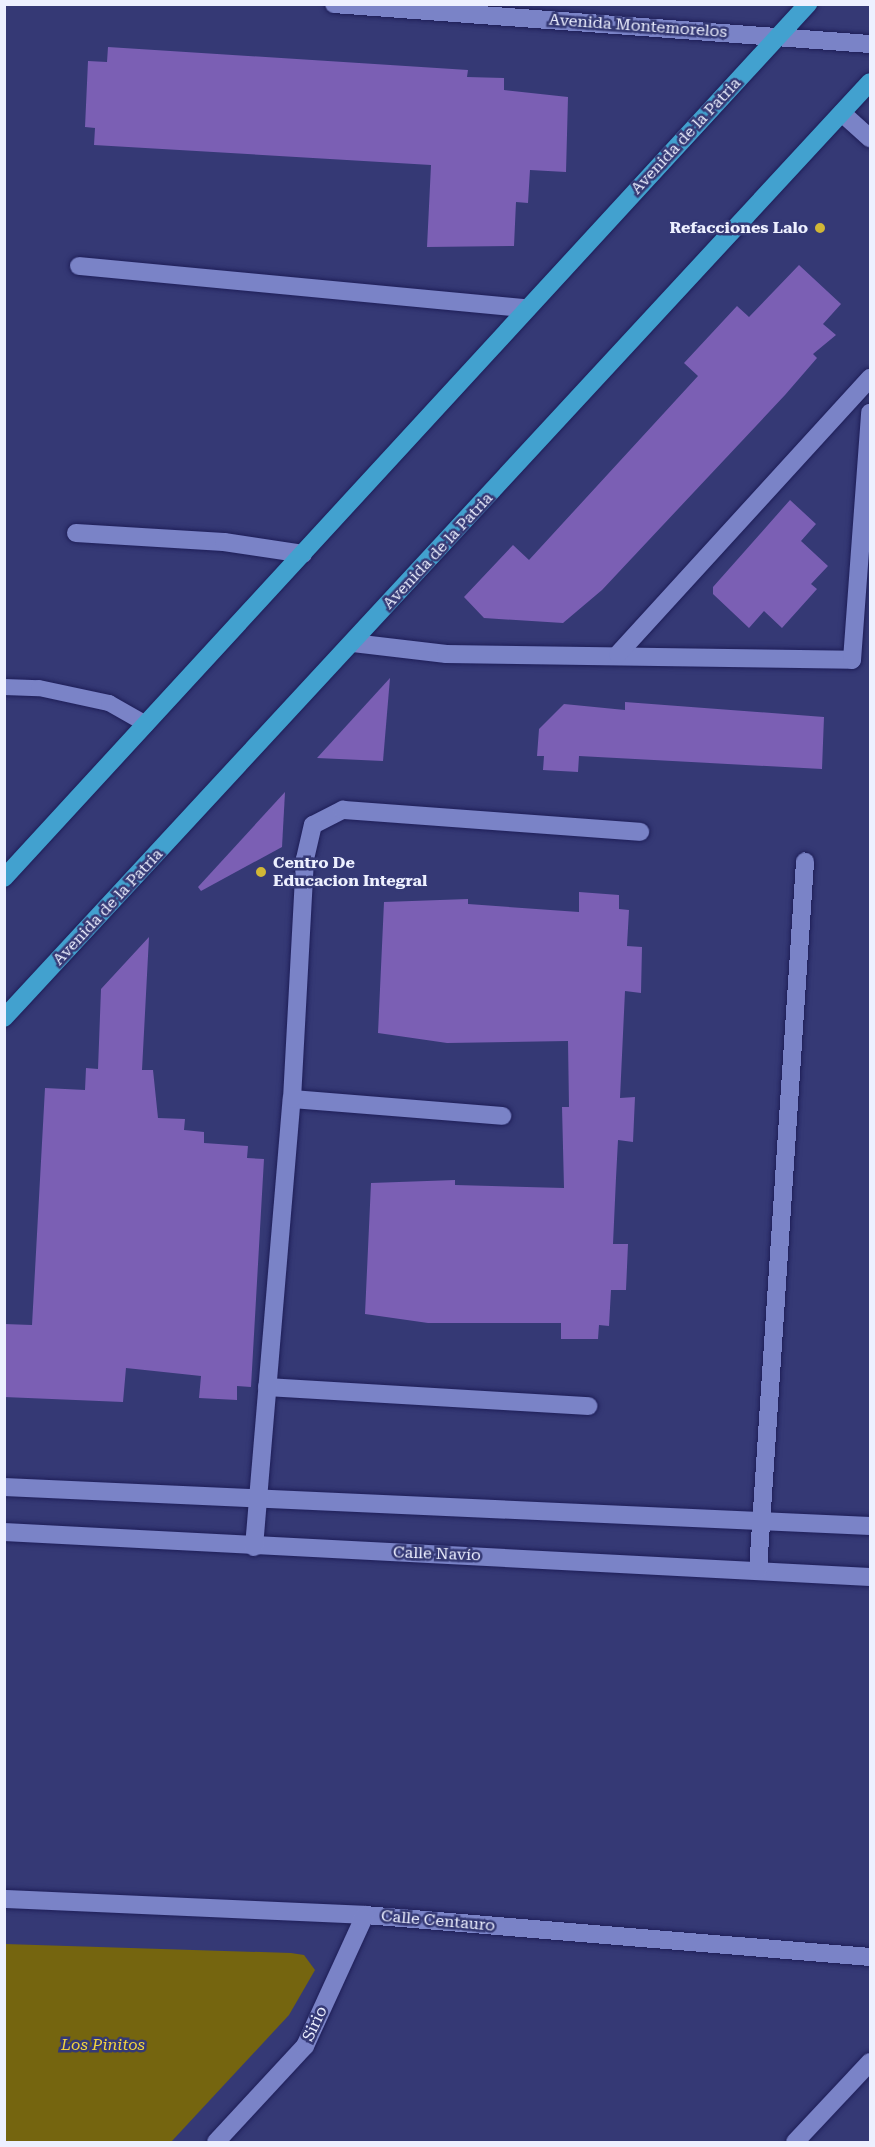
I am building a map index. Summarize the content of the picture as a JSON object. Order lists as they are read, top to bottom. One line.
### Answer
{"streets":{"main road":["Avenida de la Patria"],"street":["Avenida Montemorelos","Calle Navío","Calle Centauro","Sirio"]},"crossings":[["Avenida Montemorelos","Avenida de la Patria"],["Calle Centauro","Sirio"]],"parks":["Los Pinitos"],"places":["Refacciones Lalo","Centro De Educacion Integral"]}
